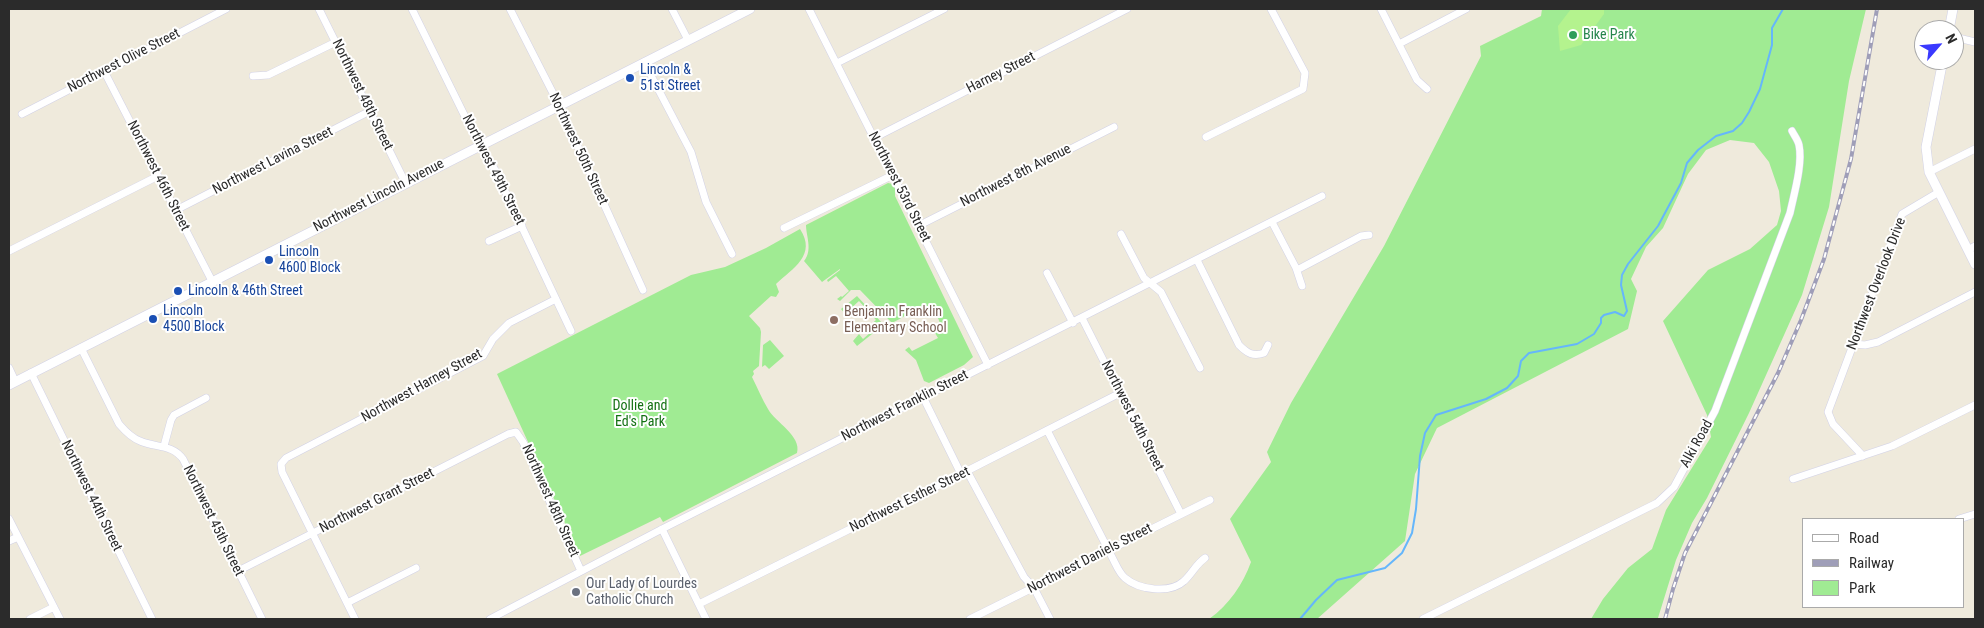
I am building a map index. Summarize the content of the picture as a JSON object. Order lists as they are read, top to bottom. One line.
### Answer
{"streets":{"street":["Northwest Olive Street","Harney Street","Northwest 48th Street","Northwest 50th Street","Northwest Lavina Street","Northwest 49th Street","Northwest 46th Street","Northwest 8th Avenue","Northwest 53rd Street","Northwest Lincoln Avenue","Northwest Overlook Drive","Northwest Harney Street","Northwest Franklin Street","Northwest 54th Street","Alki Road","Northwest 44th Street","Northwest Esther Street","Northwest Grant Street","Northwest 45th Street","Northwest Daniels Street"]},"crossings":[["Northwest Olive Street","Northwest 46th Street"],["Harney Street","Northwest 53rd Street"],["Northwest 48th Street","Northwest Lavina Street"],["Northwest 48th Street","Northwest Lincoln Avenue"],["Northwest 48th Street","Northwest Franklin Street"],["Northwest 48th Street","Northwest Grant Street"],["Northwest 50th Street","Northwest Lincoln Avenue"],["Northwest Lavina Street","Northwest 46th Street"],["Northwest 49th Street","Northwest Lincoln Avenue"],["Northwest 49th Street","Northwest Harney Street"],["Northwest 46th Street","Northwest Lincoln Avenue"],["Northwest 8th Avenue","Northwest 53rd Street"],["Northwest 53rd Street","Northwest Franklin Street"],["Northwest Lincoln Avenue","Northwest 44th Street"],["Northwest Lincoln Avenue","Northwest 45th Street"],["Northwest Harney Street","Northwest Grant Street"],["Northwest Franklin Street","Northwest 54th Street"],["Northwest 54th Street","Northwest Esther Street"],["Northwest 54th Street","Northwest Daniels Street"],["Northwest Grant Street","Northwest 45th Street"]],"parks":["Dollie and Ed's Park"],"places":["Bike Park","Lincoln & 51st Street","Lincoln 4600 Block","Lincoln & 46th Street","Lincoln 4500 Block","Benjamin Franklin Elementary School","Our Lady of Lourdes Catholic Church"],"legend":["Road","Railway","Park"],"north":"top right"}
